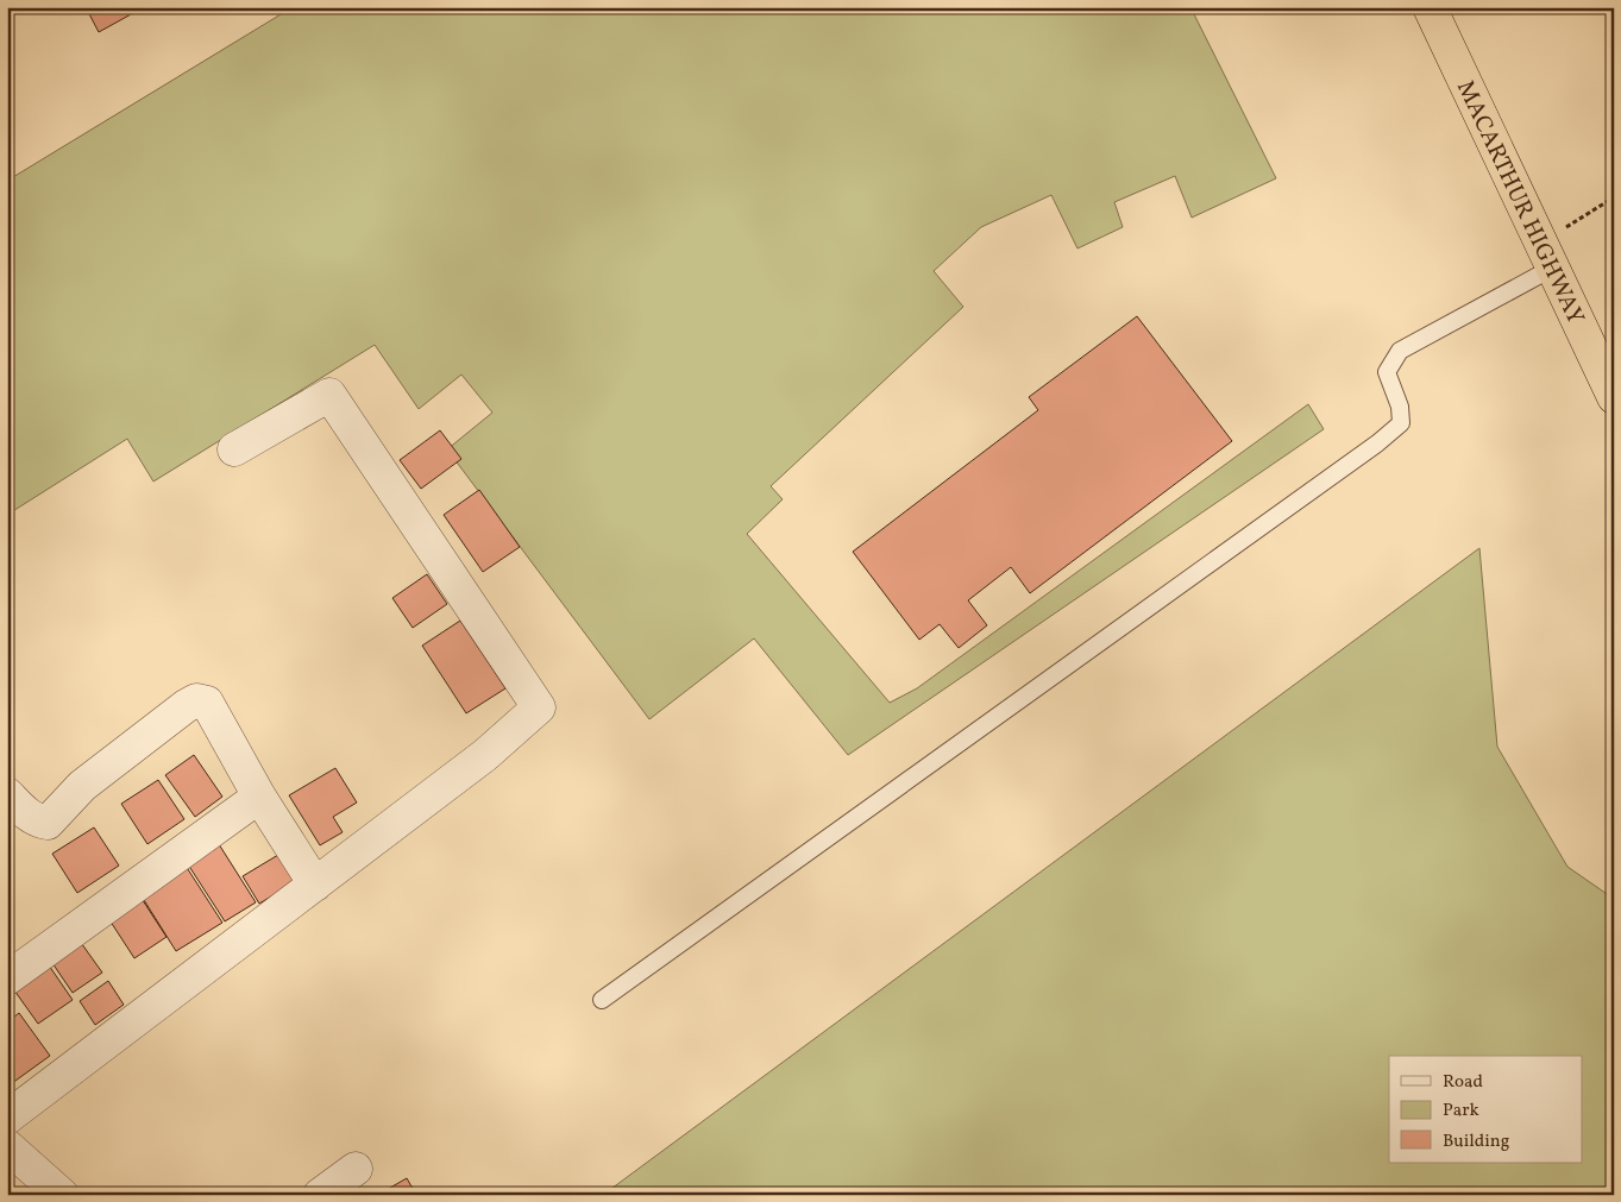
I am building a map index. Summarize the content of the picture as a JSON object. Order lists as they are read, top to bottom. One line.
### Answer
{"streets":{"highway":["MACARTHUR HIGHWAY"]},"legend":["Road","Park","Building"]}
